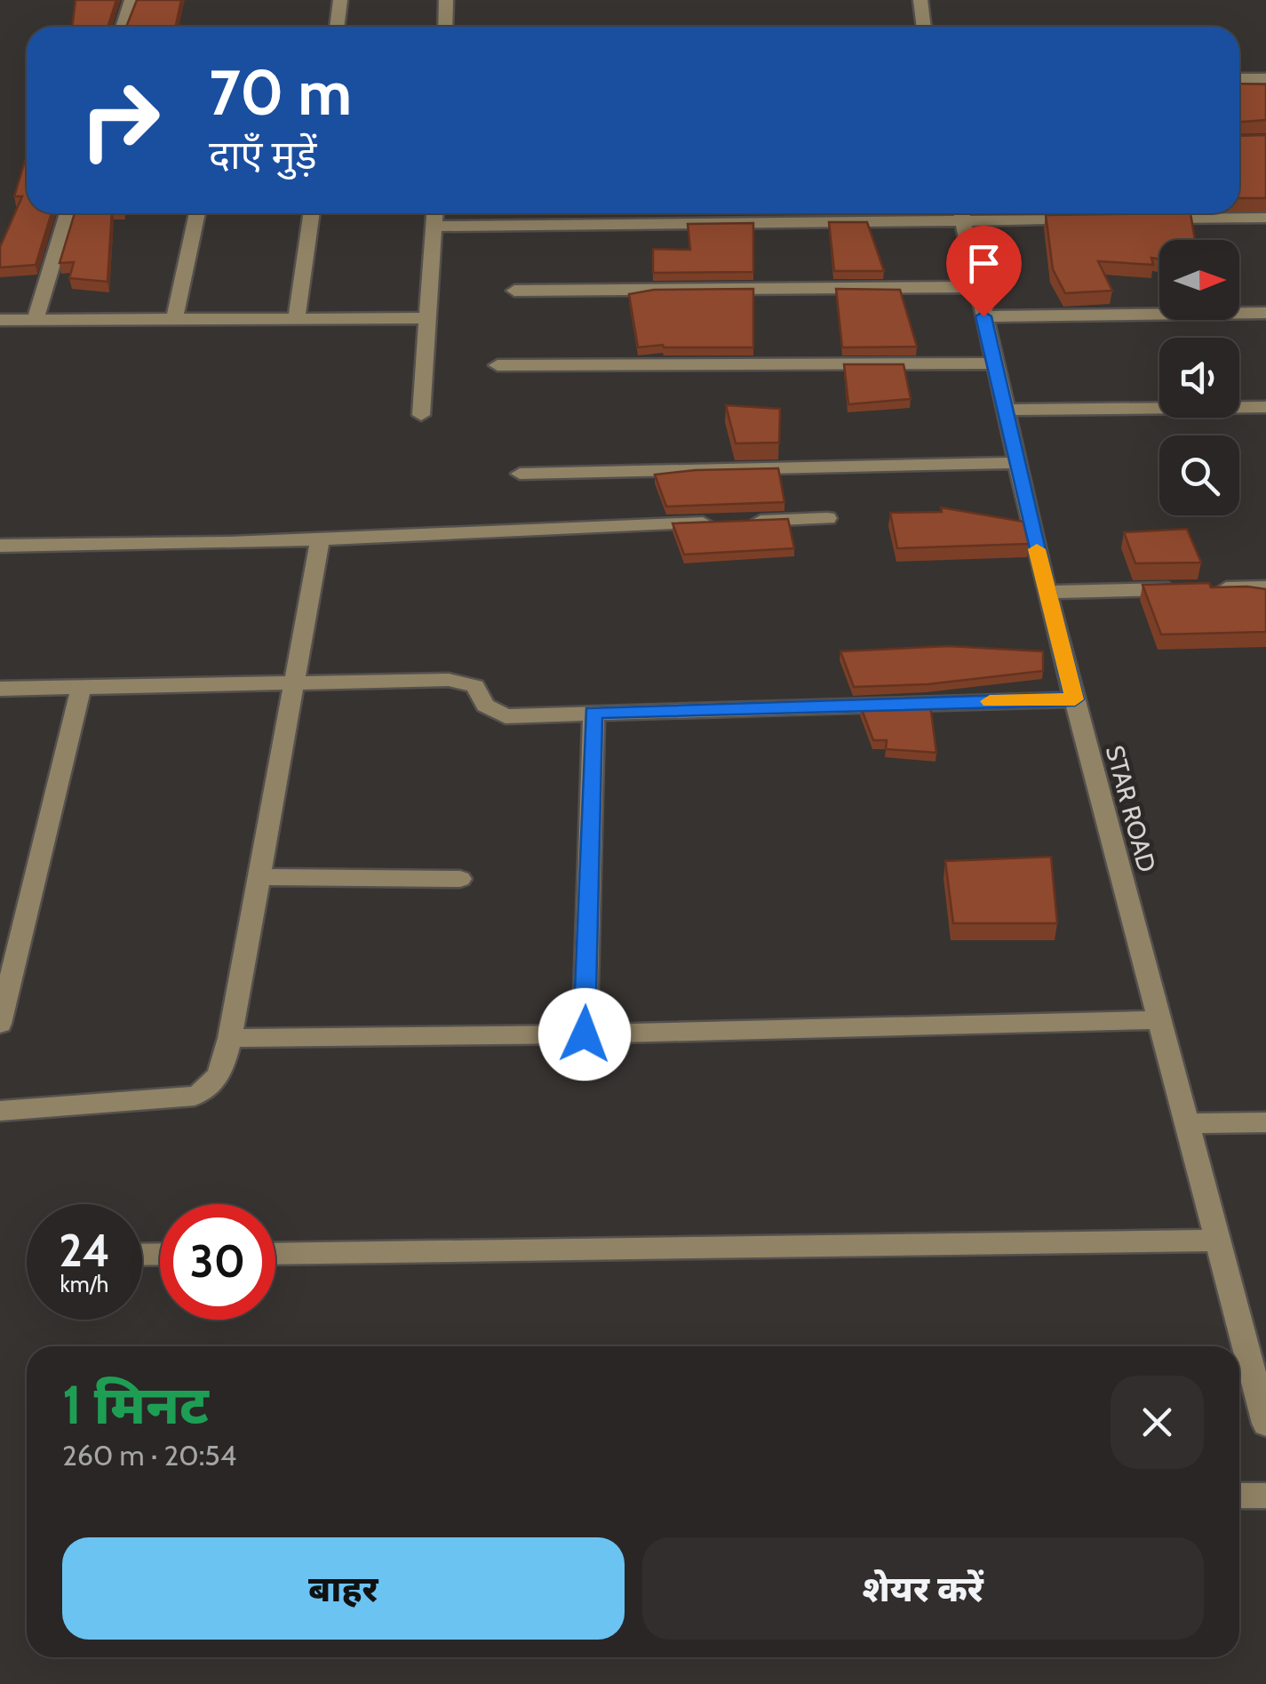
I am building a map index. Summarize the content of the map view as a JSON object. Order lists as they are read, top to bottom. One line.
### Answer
{"streets":{"street":["STAR ROAD"]},"north":"right","page":{"turn":["70 m","दाएँ मुड़ें"],"speed":"24 km/h","limit":"30","heading":["1 मिनट","260 m · 20:54"],"buttons":["बाहर","शेयर करें"]}}
